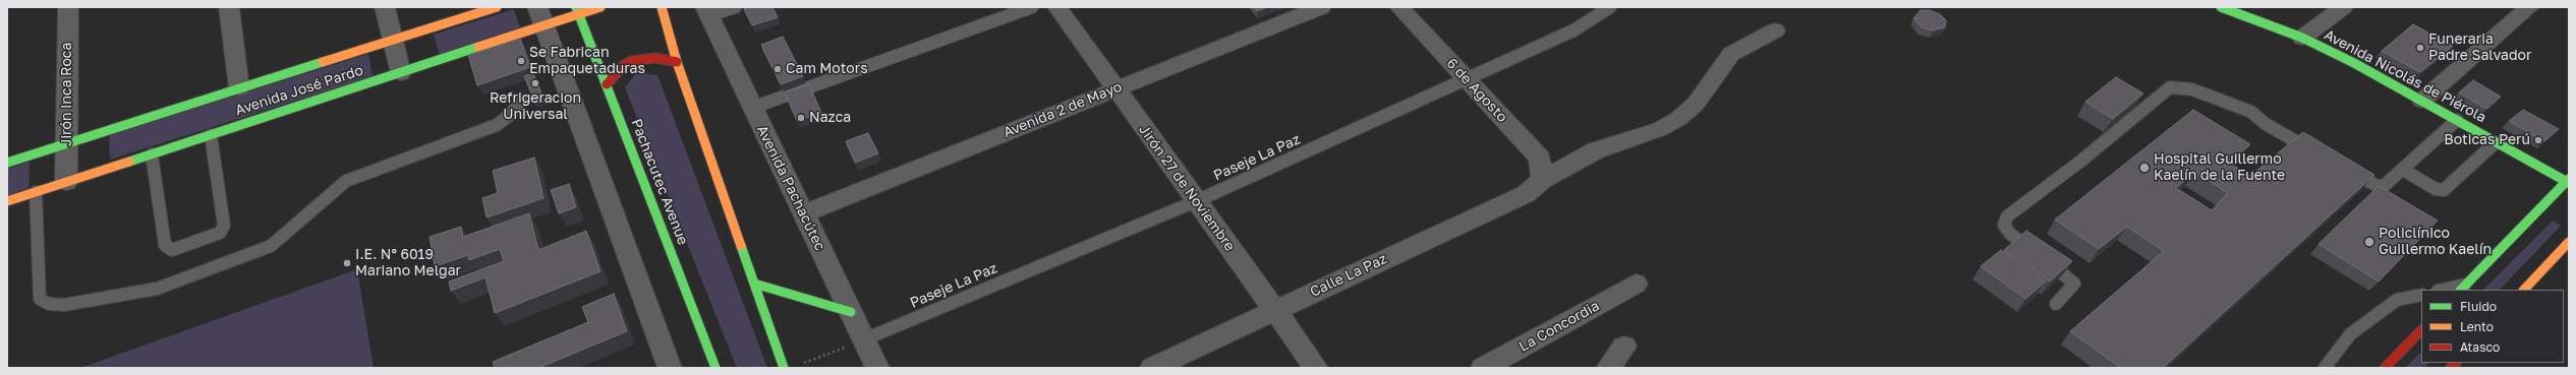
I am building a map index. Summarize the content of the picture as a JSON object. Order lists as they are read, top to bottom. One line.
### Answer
{"streets":{"main road":["Avenida Nicolás de Piérola","Avenida José Pardo","Pachacutec Avenue"],"street":["6 de Agosto","Jirón Inca Roca","Avenida 2 de Mayo","Avenida Pachacútec","Jirón 27 de Noviembre","Calle La Paz","La Concordia"],"lane":["Paseje La Paz"]},"crossings":[["Avenida José Pardo","Jirón Inca Roca"],["Avenida José Pardo","Pachacutec Avenue"],["6 de Agosto","Paseje La Paz"],["6 de Agosto","Calle La Paz"],["Avenida 2 de Mayo","Avenida Pachacútec"],["Avenida 2 de Mayo","Jirón 27 de Noviembre"],["Paseje La Paz","Avenida Pachacútec"],["Paseje La Paz","Jirón 27 de Noviembre"],["Jirón 27 de Noviembre","Calle La Paz"]],"places":["Funeraria Padre Salvador","Se Fabrican Empaquetaduras","Cam Motors","Refrigeracion Universal","Nazca","Boticas Perú","Hospital Guillermo Kaelín de la Fuente","Policlínico Guillermo Kaelín","I.E. N° 6019 Mariano Melgar"],"legend":["Fluido","Lento","Atasco"]}
